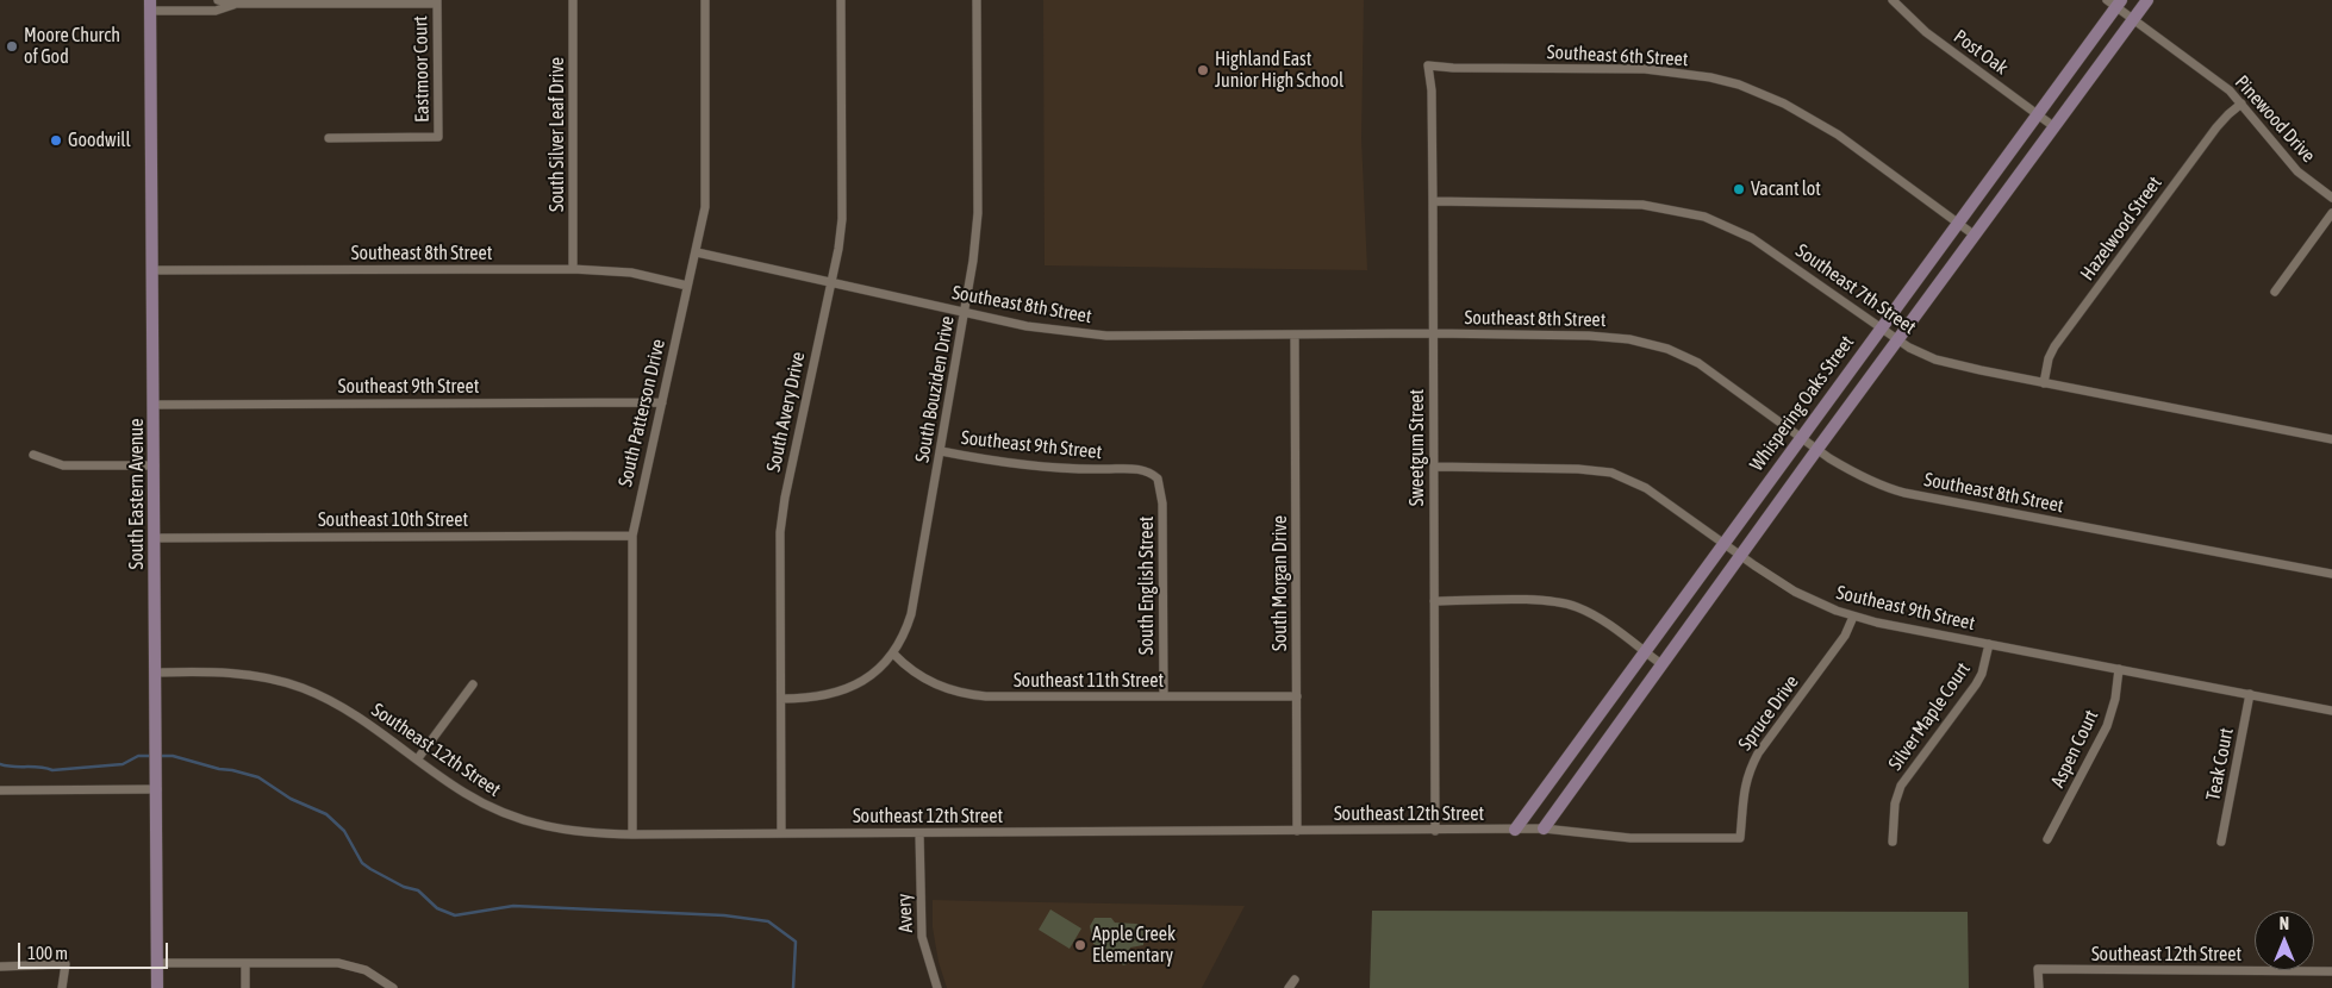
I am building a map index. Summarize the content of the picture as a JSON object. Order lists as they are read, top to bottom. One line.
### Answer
{"streets":{"street":["Post Oak","Southeast 6th Street","Eastmoor Court","Pinewood Drive","South Silver Leaf Drive","Hazelwood Street","Southeast 8th Street","Southeast 7th Street","Southeast 9th Street","South Bouziden Drive","Whispering Oaks Street","South Avery Drive","South Patterson Drive","Sweetgum Street","South Eastern Avenue","Southeast 10th Street","South Morgan Drive","South English Street","Southeast 11th Street","Spruce Drive","Silver Maple Court","Aspen Court","Southeast 12th Street","Teak Court","Avery"]},"crossings":[["Post Oak","Whispering Oaks Street"],["Southeast 6th Street","Whispering Oaks Street"],["Southeast 6th Street","Sweetgum Street"],["Pinewood Drive","Hazelwood Street"],["Pinewood Drive","Whispering Oaks Street"],["South Silver Leaf Drive","Southeast 8th Street"],["Hazelwood Street","Southeast 7th Street"],["Southeast 8th Street","South Bouziden Drive"],["Southeast 8th Street","Whispering Oaks Street"],["Southeast 8th Street","South Avery Drive"],["Southeast 8th Street","South Patterson Drive"],["Southeast 8th Street","Sweetgum Street"],["Southeast 8th Street","South Eastern Avenue"],["Southeast 8th Street","South Morgan Drive"],["Southeast 7th Street","Whispering Oaks Street"],["Southeast 7th Street","Sweetgum Street"],["Southeast 9th Street","South Bouziden Drive"],["Southeast 9th Street","Whispering Oaks Street"],["Southeast 9th Street","South Patterson Drive"],["Southeast 9th Street","Sweetgum Street"],["Southeast 9th Street","South Eastern Avenue"],["Southeast 9th Street","South English Street"],["Southeast 9th Street","Spruce Drive"],["Southeast 9th Street","Silver Maple Court"],["Southeast 9th Street","Aspen Court"],["Southeast 9th Street","Teak Court"],["South Bouziden Drive","South Avery Drive"],["South Bouziden Drive","Southeast 11th Street"],["Whispering Oaks Street","Southeast 12th Street"],["South Avery Drive","Southeast 12th Street"],["South Patterson Drive","Southeast 10th Street"],["South Patterson Drive","Southeast 12th Street"],["Sweetgum Street","Southeast 12th Street"],["South Eastern Avenue","Southeast 10th Street"],["South Eastern Avenue","Southeast 12th Street"],["South Morgan Drive","Southeast 11th Street"],["South Morgan Drive","Southeast 12th Street"],["South English Street","Southeast 11th Street"],["Spruce Drive","Southeast 12th Street"],["Southeast 12th Street","Avery"]],"places":["Moore Church of God","Highland East Junior High School","Goodwill","Vacant lot","Apple Creek Elementary"],"scale_bar":"100 m","north":"top"}
